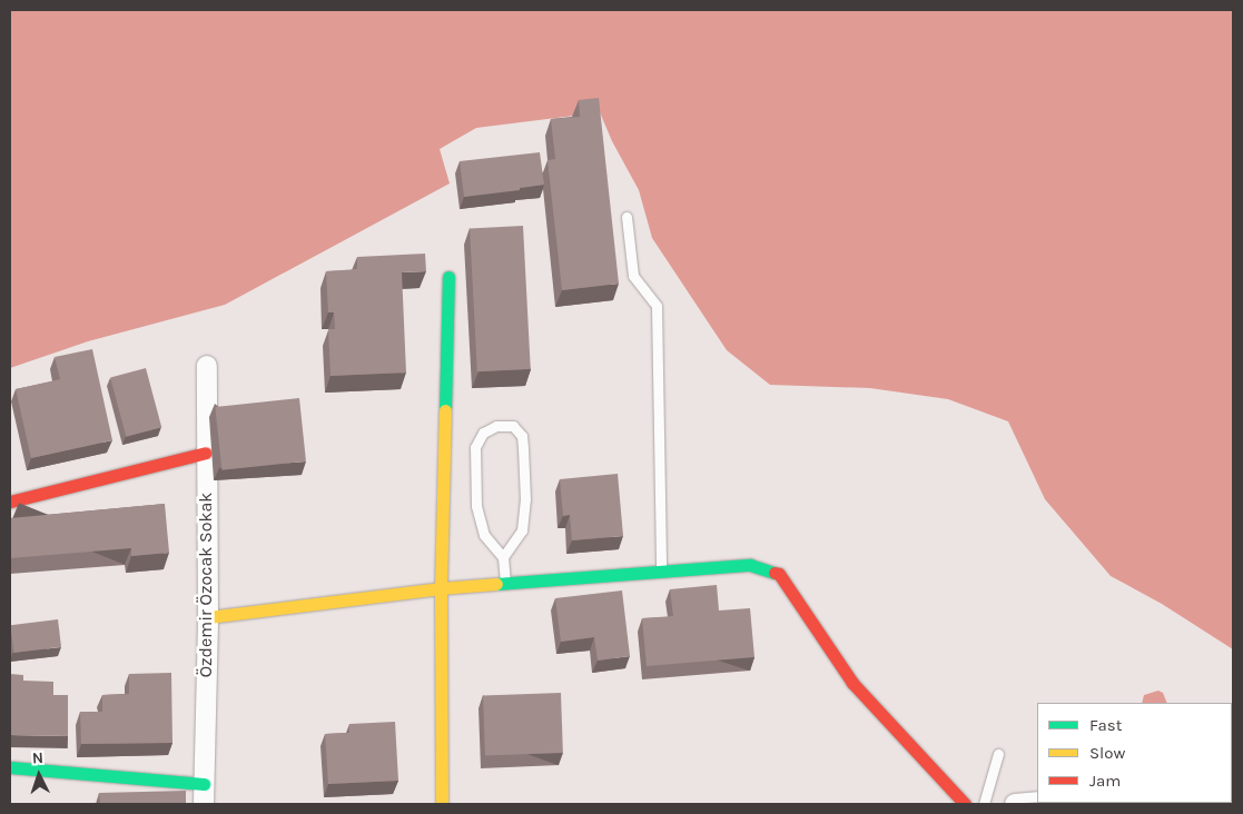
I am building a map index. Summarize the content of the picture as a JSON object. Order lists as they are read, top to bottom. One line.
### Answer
{"streets":{"street":["Özdemir Özocak Sokak"]},"legend":["Fast","Slow","Jam"],"north":"top"}
